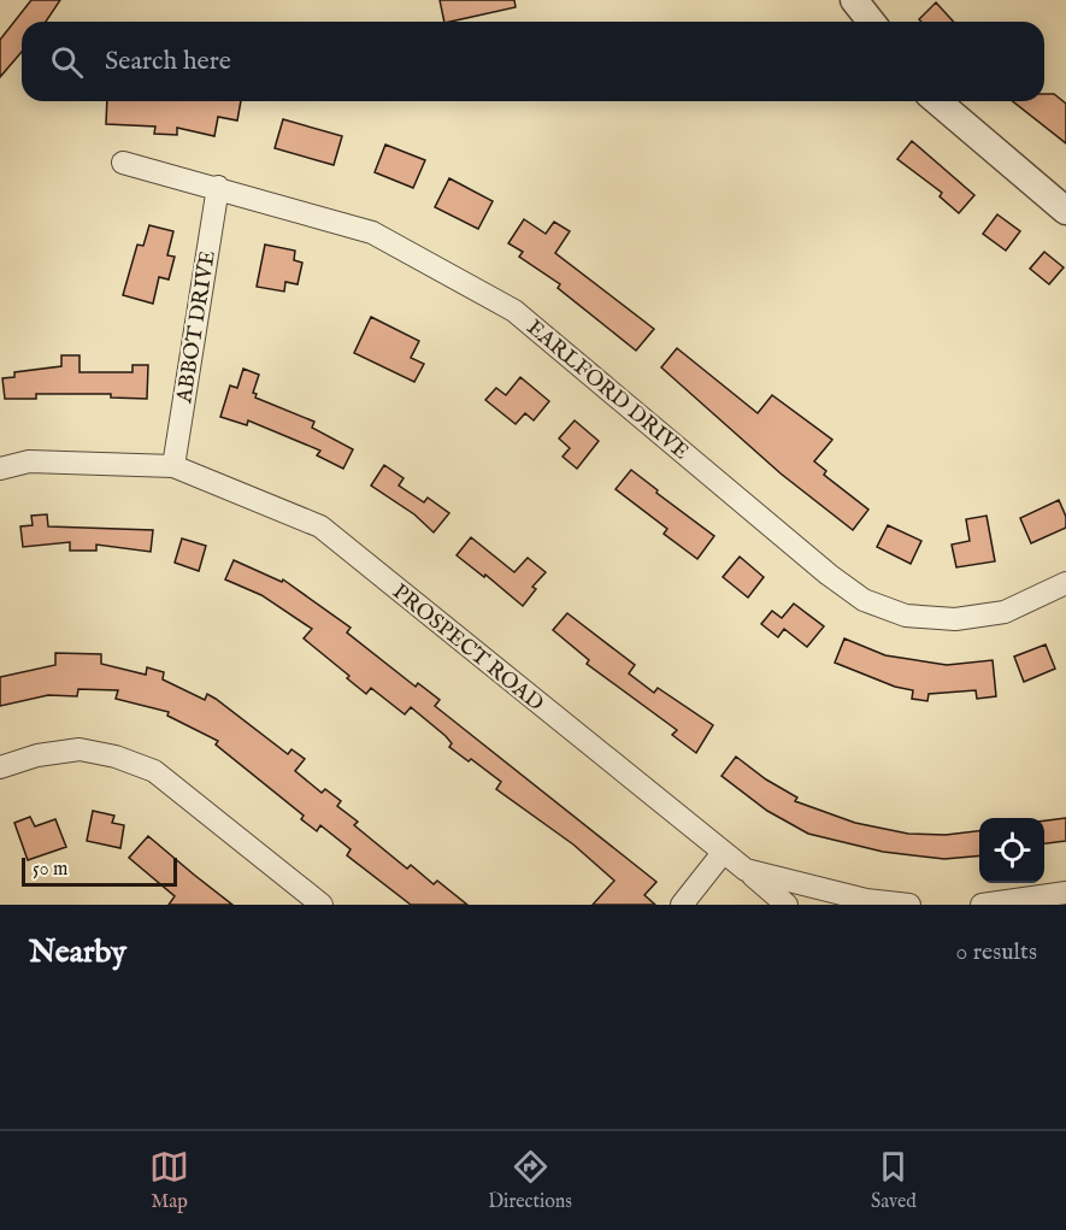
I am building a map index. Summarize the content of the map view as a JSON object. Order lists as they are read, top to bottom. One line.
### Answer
{"streets":{"street":["ABBOT DRIVE","EARLFORD DRIVE","PROSPECT ROAD"]},"crossings":[["ABBOT DRIVE","EARLFORD DRIVE"],["ABBOT DRIVE","PROSPECT ROAD"]],"scale_bar":"50 m","page":{"search":"Search here","scale":"50 m","heading":["Nearby","0 results"],"nav":["Map","Directions","Saved"]}}
